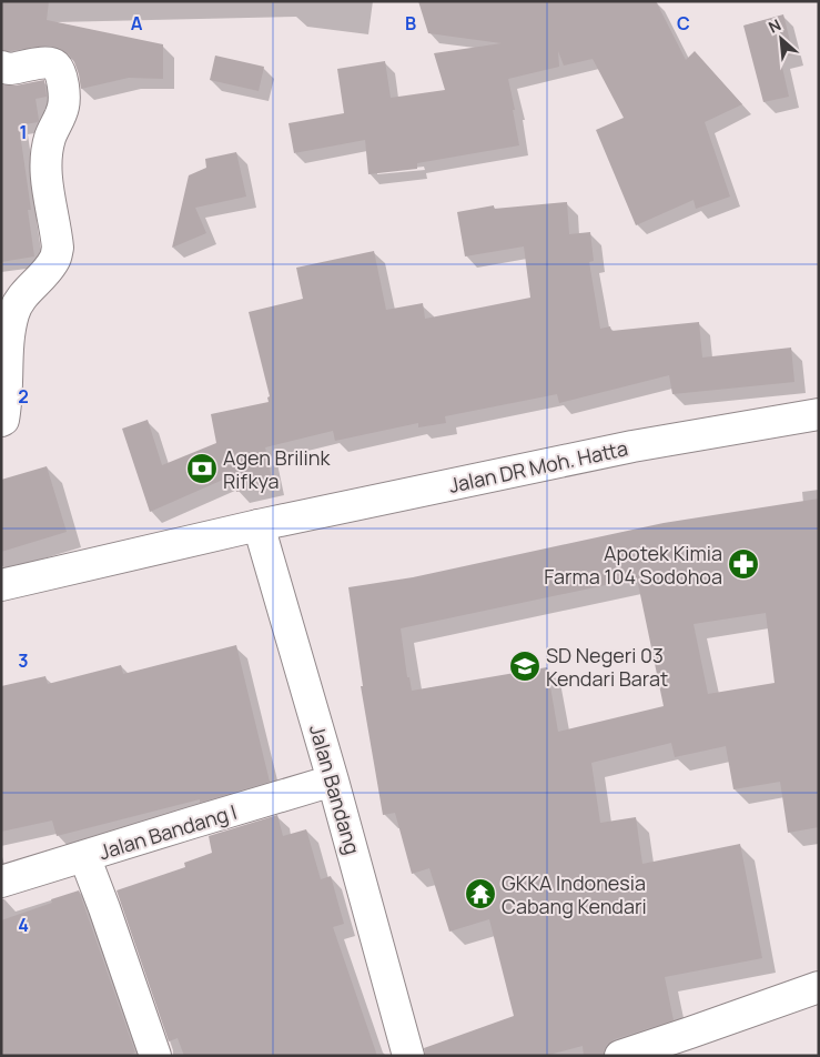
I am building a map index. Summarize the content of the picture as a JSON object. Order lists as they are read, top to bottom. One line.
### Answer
{"streets":{"main road":["Jalan DR Moh. Hatta","Jalan Bandang","Jalan Bandang I"]},"crossings":[["Jalan DR Moh. Hatta","Jalan Bandang"],["Jalan Bandang","Jalan Bandang I"]],"places":{"bank":["Agen Brilink Rifkya"],"pharmacy":["Apotek Kimia Farma 104 Sodohoa"],"school or university":["SD Negeri 03 Kendari Barat"],"temple":["GKKA Indonesia Cabang Kendari"]},"north":"top left","grid":{"columns":["A","B","C"],"rows":["1","2","3","4"]}}
